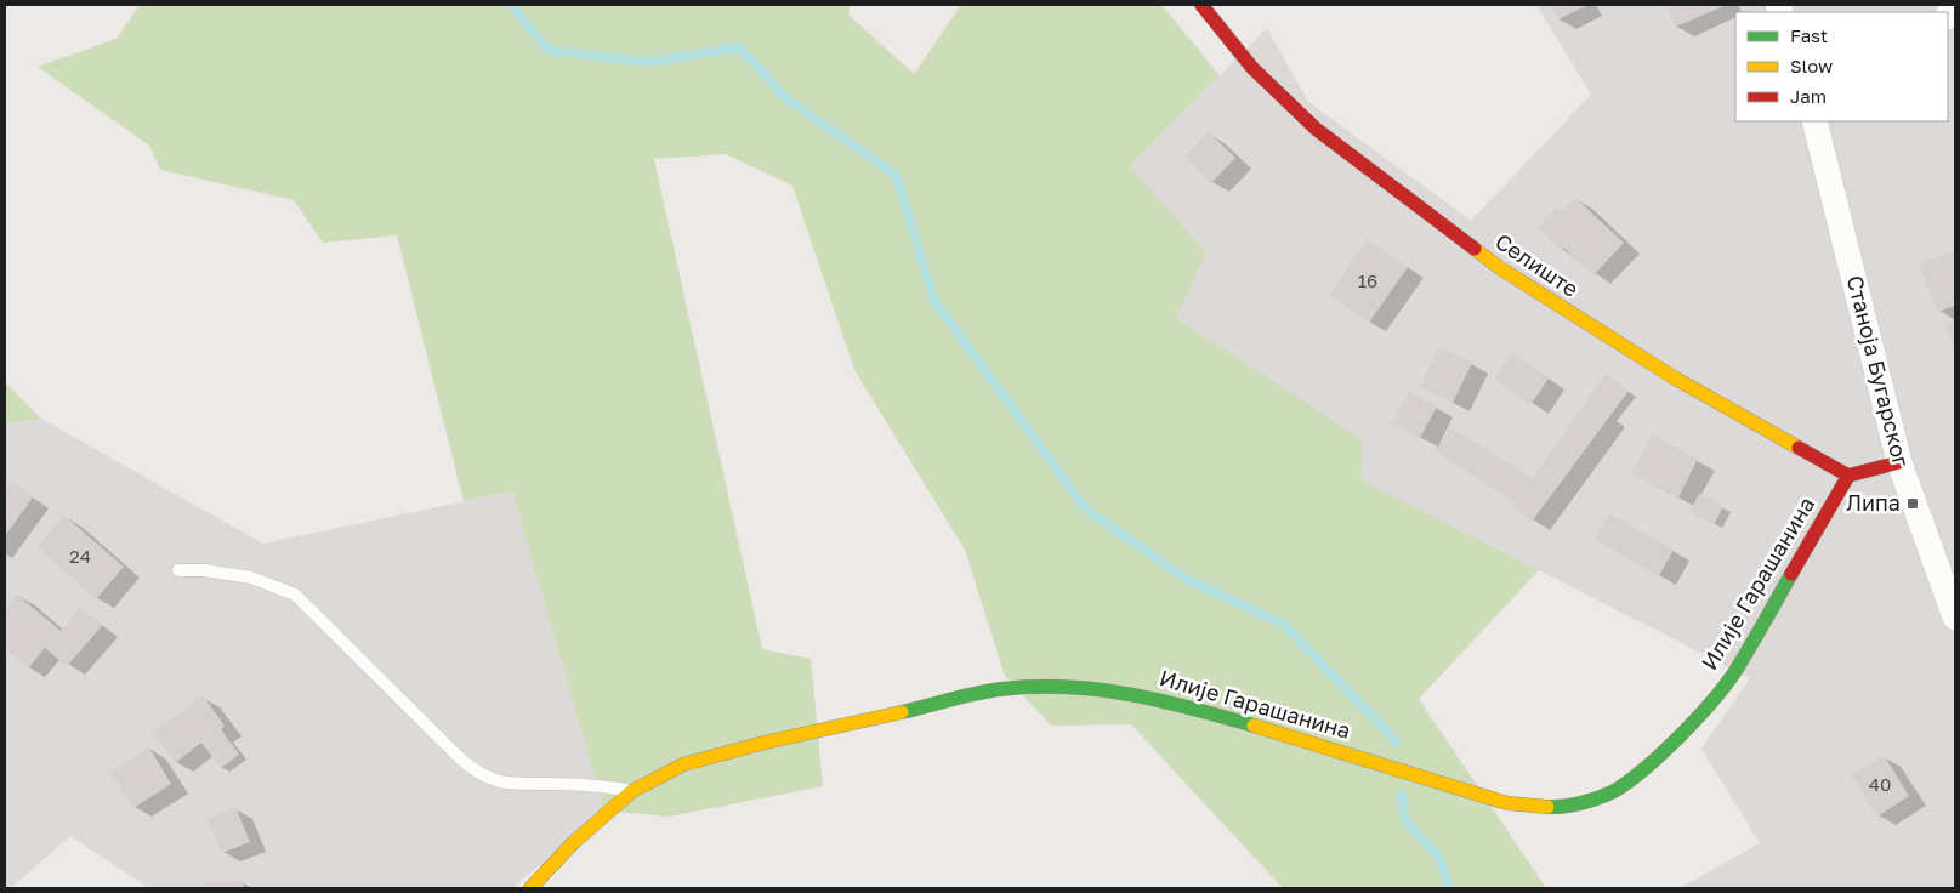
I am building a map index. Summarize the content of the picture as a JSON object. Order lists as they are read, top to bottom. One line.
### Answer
{"streets":{"street":["Селиште","Станоја Бугарског","Илије Гарашанина"]},"crossings":[["Селиште","Илије Гарашанина"]],"places":{"transit":["Липа"]},"house_numbers":["16","24","40"],"legend":["Fast","Slow","Jam"]}
